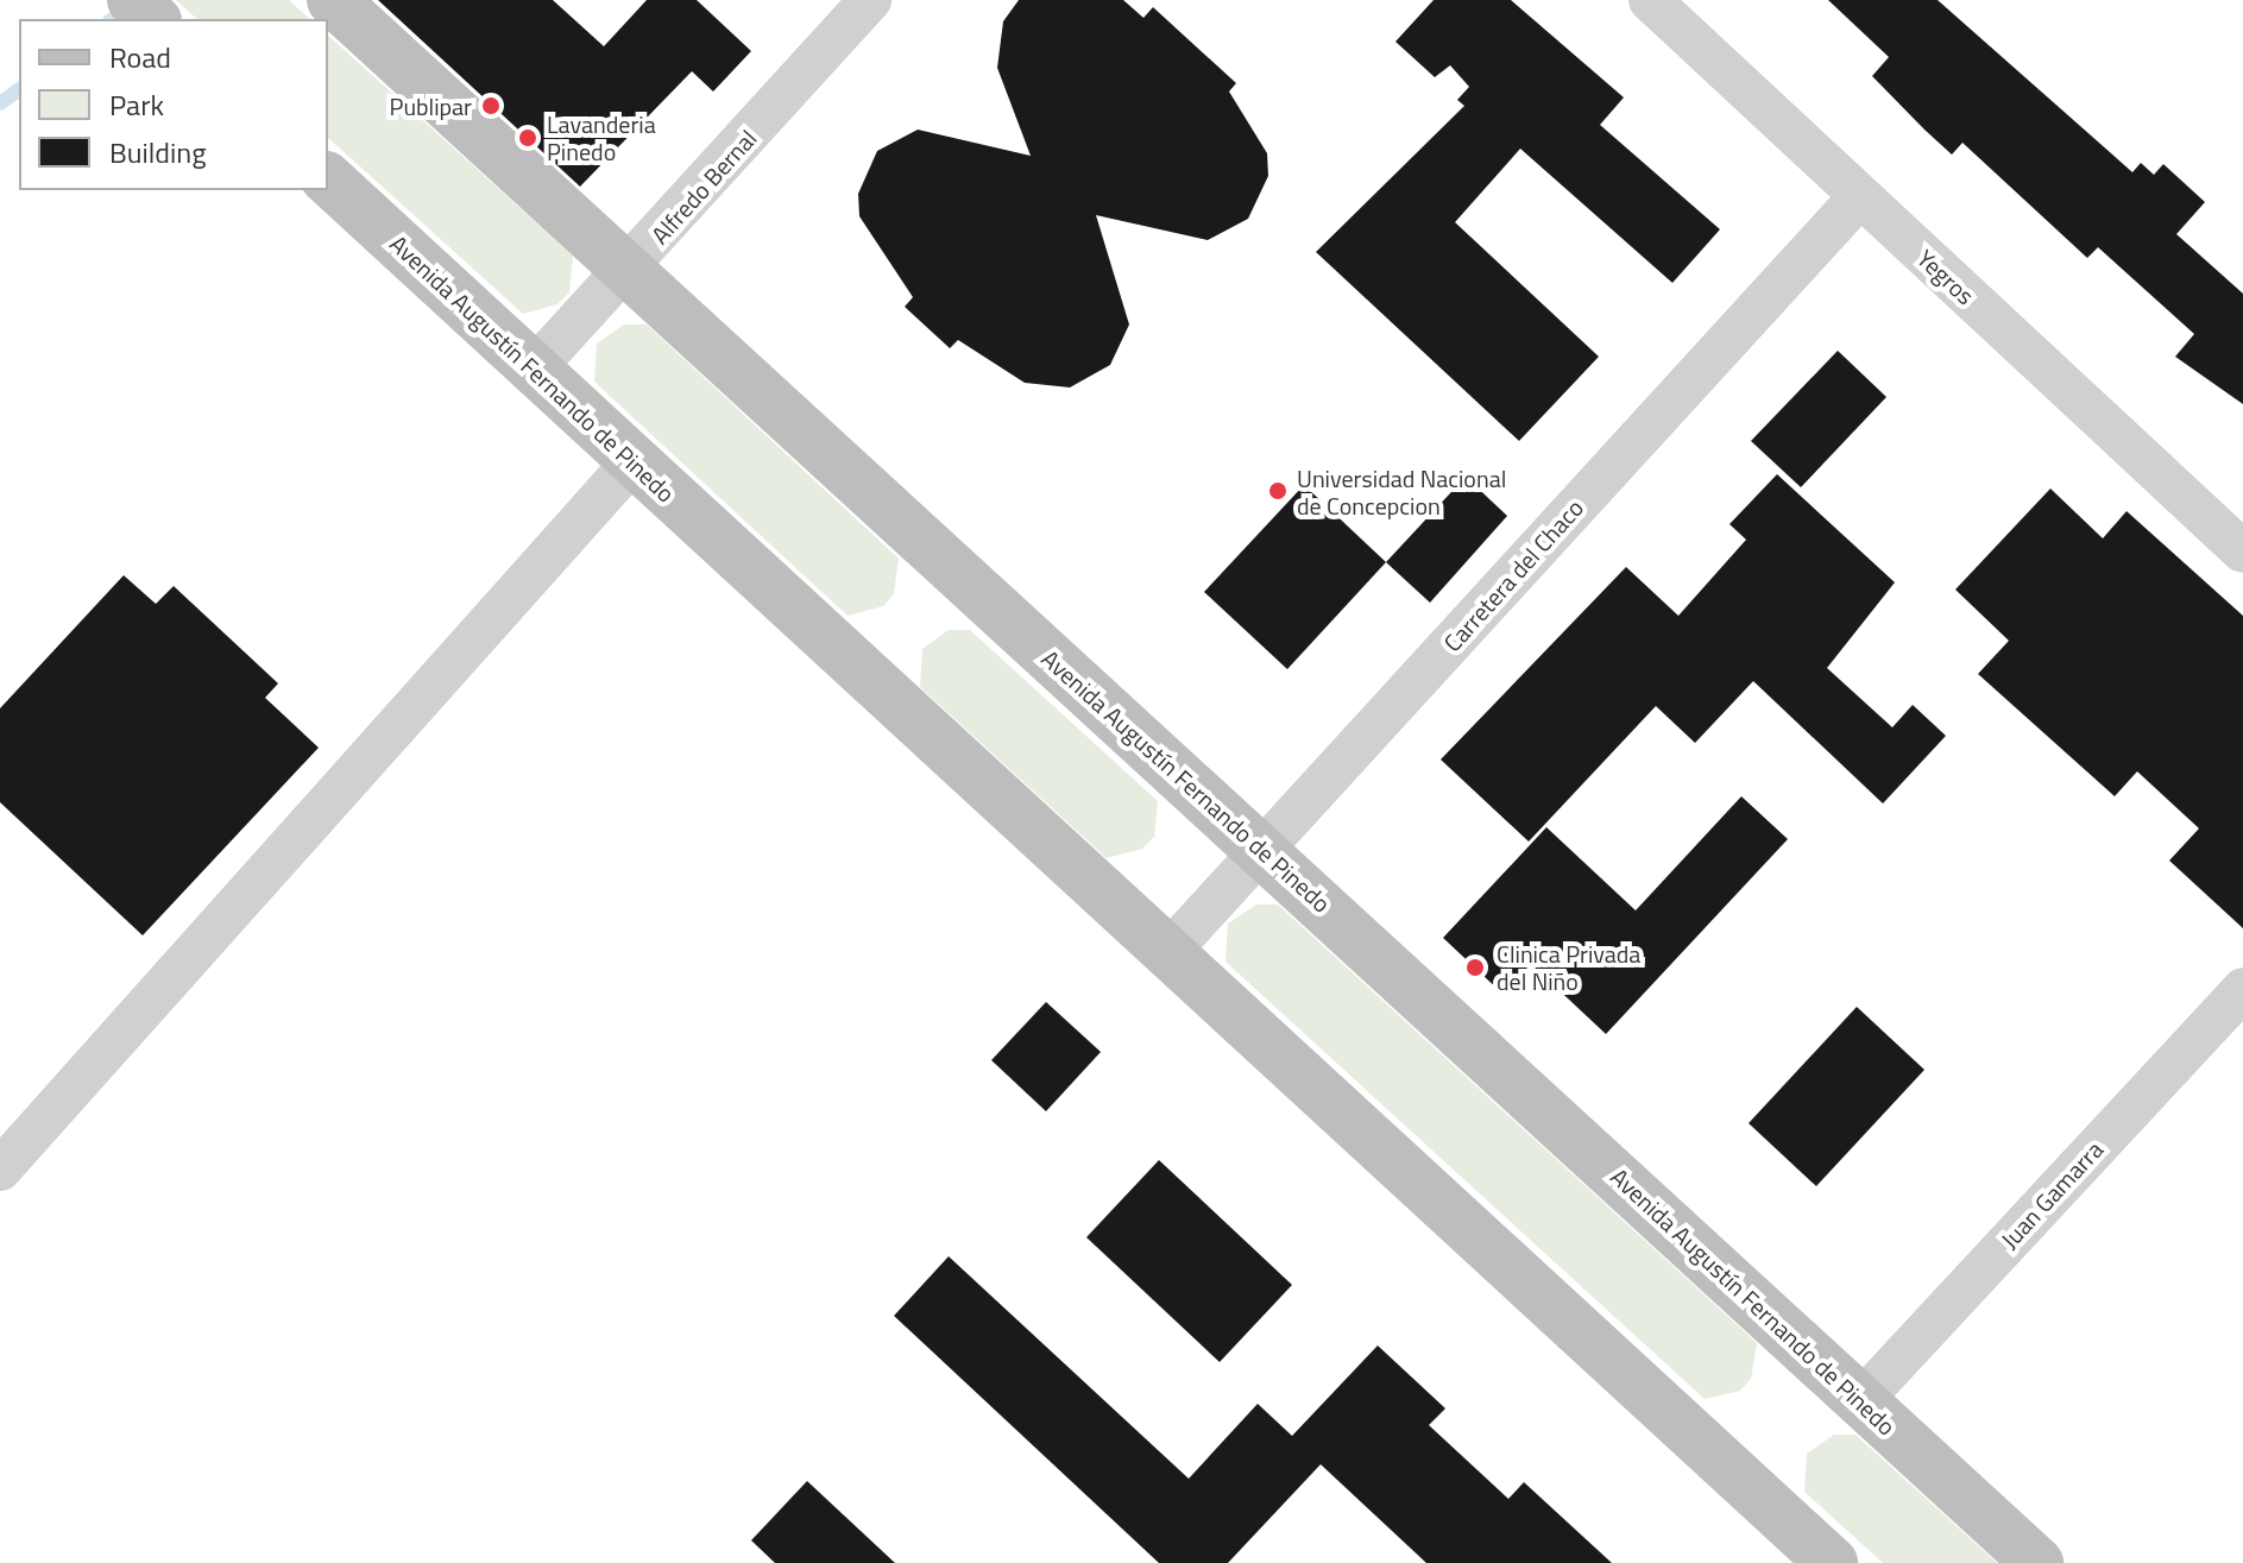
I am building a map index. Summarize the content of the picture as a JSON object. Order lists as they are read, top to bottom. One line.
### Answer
{"streets":{"street":["Alfredo Bernal","Yegros","Avenida Augustín Fernando de Pinedo","Carretera del Chaco","Juan Gamarra"]},"crossings":[["Alfredo Bernal","Avenida Augustín Fernando de Pinedo"],["Yegros","Carretera del Chaco"],["Avenida Augustín Fernando de Pinedo","Carretera del Chaco"],["Avenida Augustín Fernando de Pinedo","Juan Gamarra"]],"places":["Publipar","Lavanderia Pinedo","Universidad Nacional de Concepcion","Clinica Privada del Niño"],"legend":["Road","Park","Building"]}
